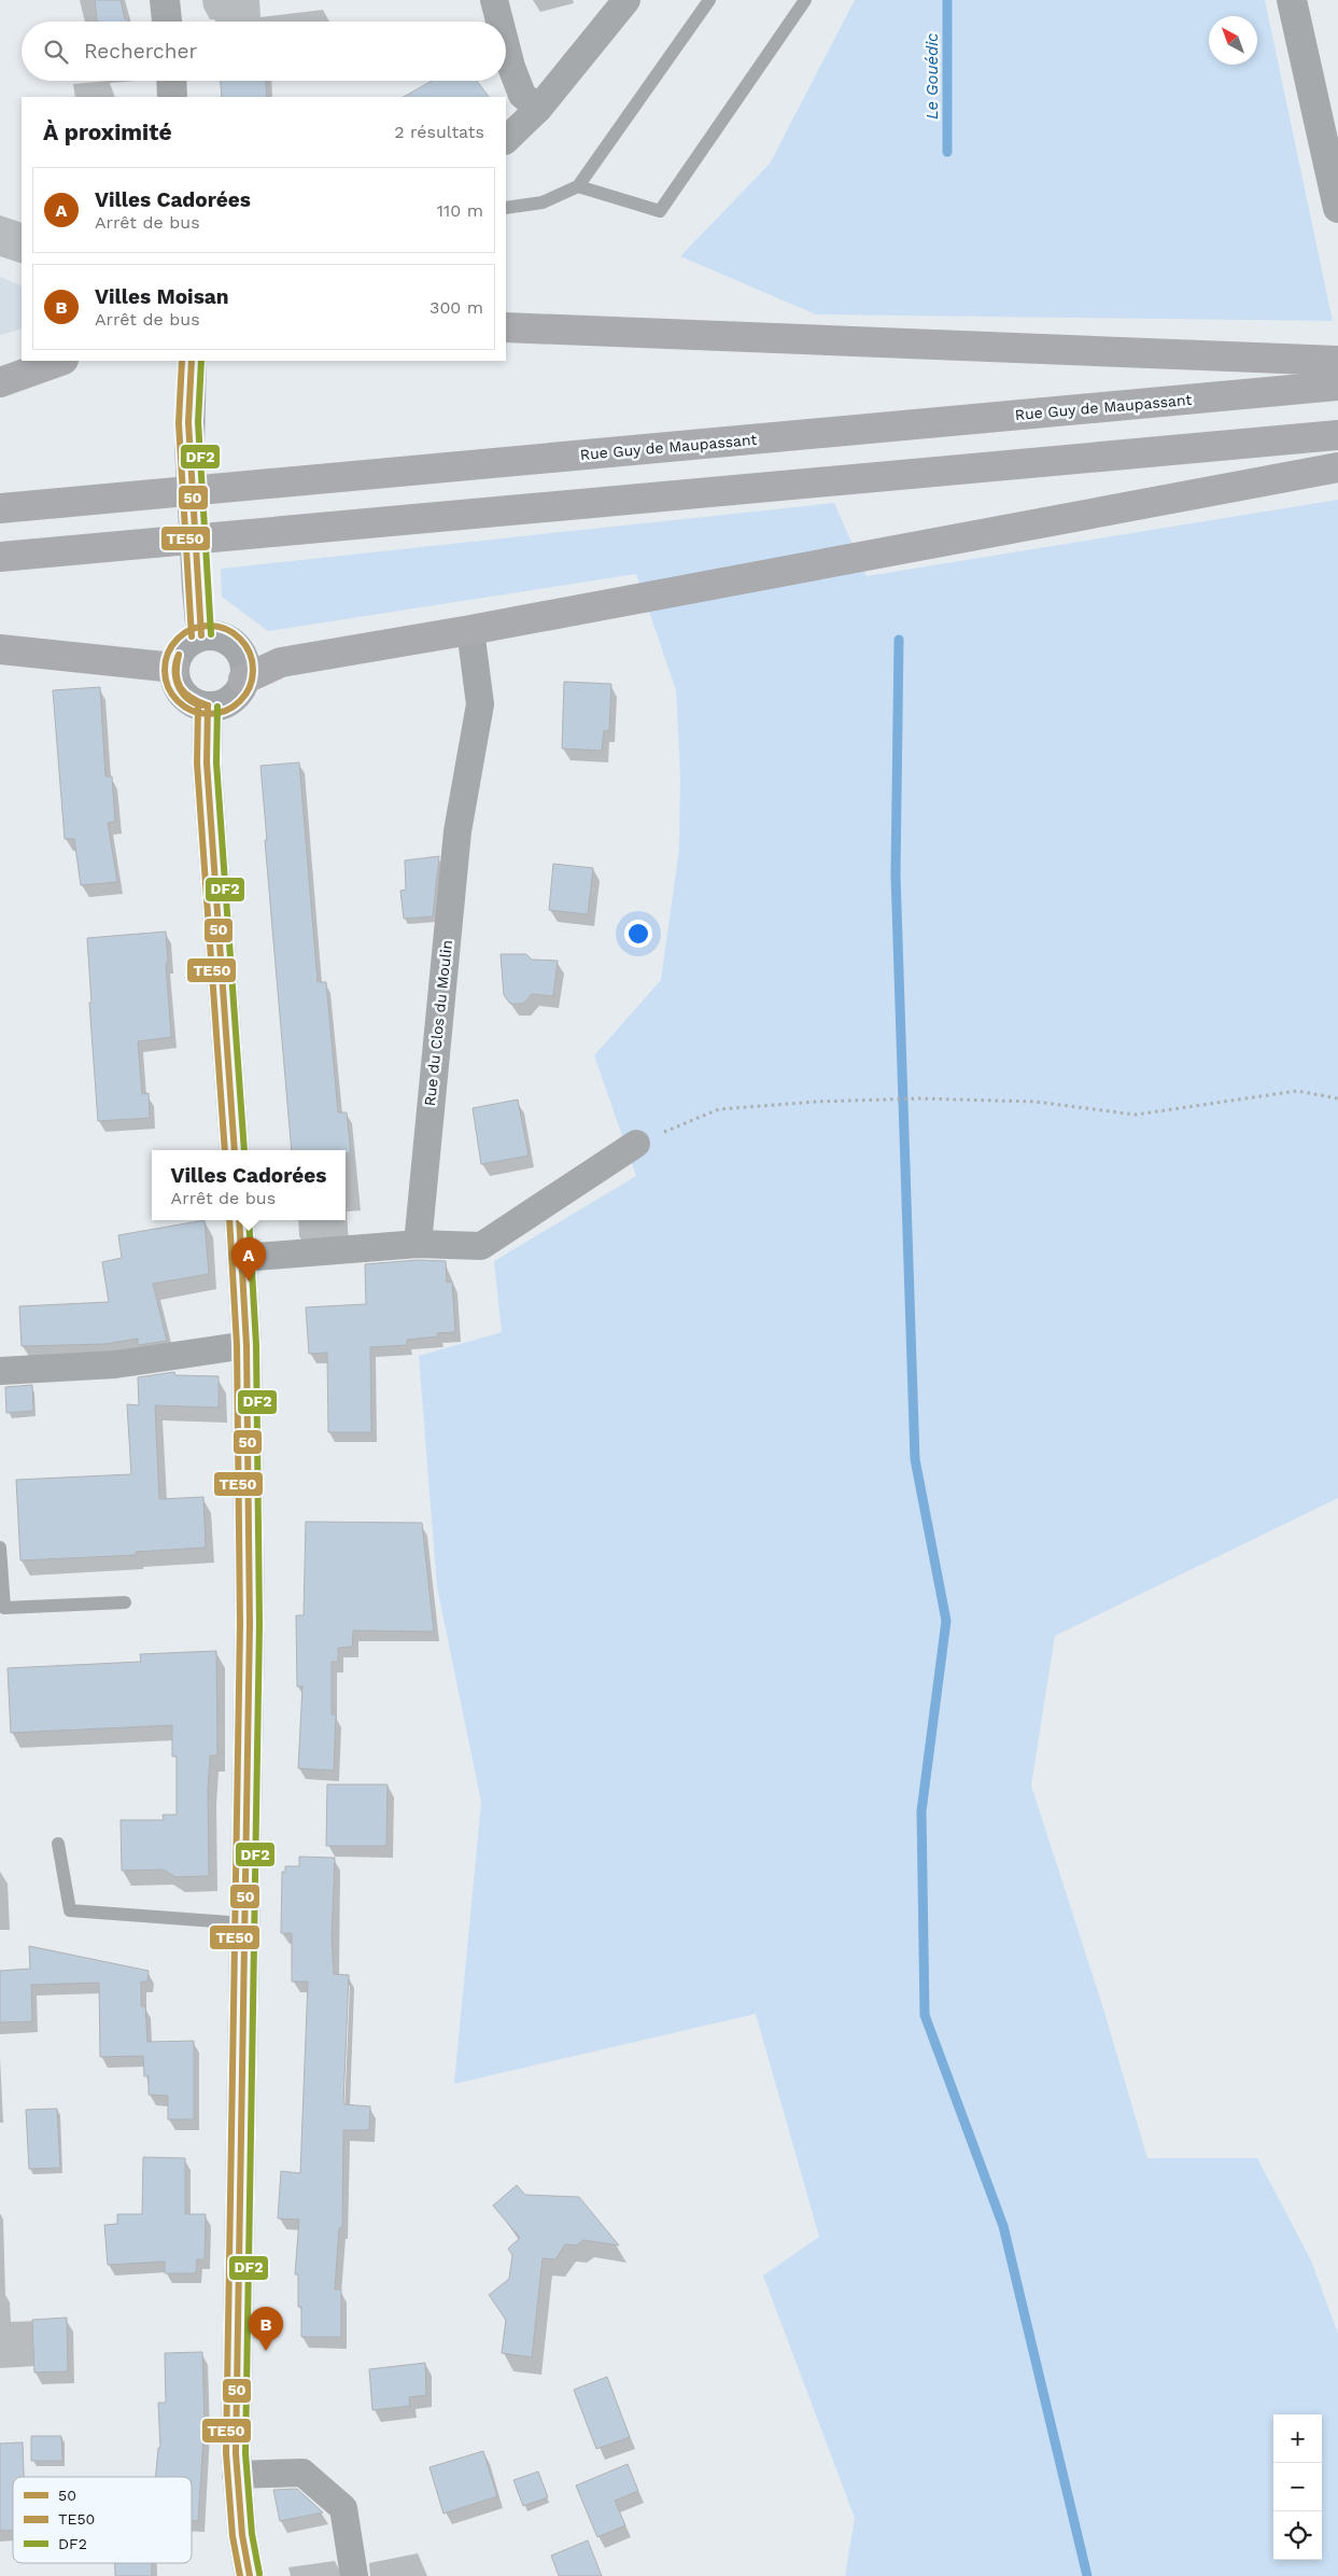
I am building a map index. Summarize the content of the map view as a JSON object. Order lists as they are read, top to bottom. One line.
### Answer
{"streets":{"main road":["Rue Guy de Maupassant"],"street":["Rue du Clos du Moulin"]},"water":["Le Gouédic"],"lines":["transit line 50","transit line TE50","transit line DF2"],"legend":["50","TE50","DF2"],"north":"top left","page":{"search":"Rechercher","heading":["À proximité","2 résultats"],"list":[{"mark":"A","name":"Villes Cadorées","note":"Arrêt de bus","value":"110 m"},{"mark":"B","name":"Villes Moisan","note":"Arrêt de bus","value":"300 m"}],"popup":["Villes Cadorées","Arrêt de bus"],"pins":["A","B"],"map_buttons":["+","−"]}}
